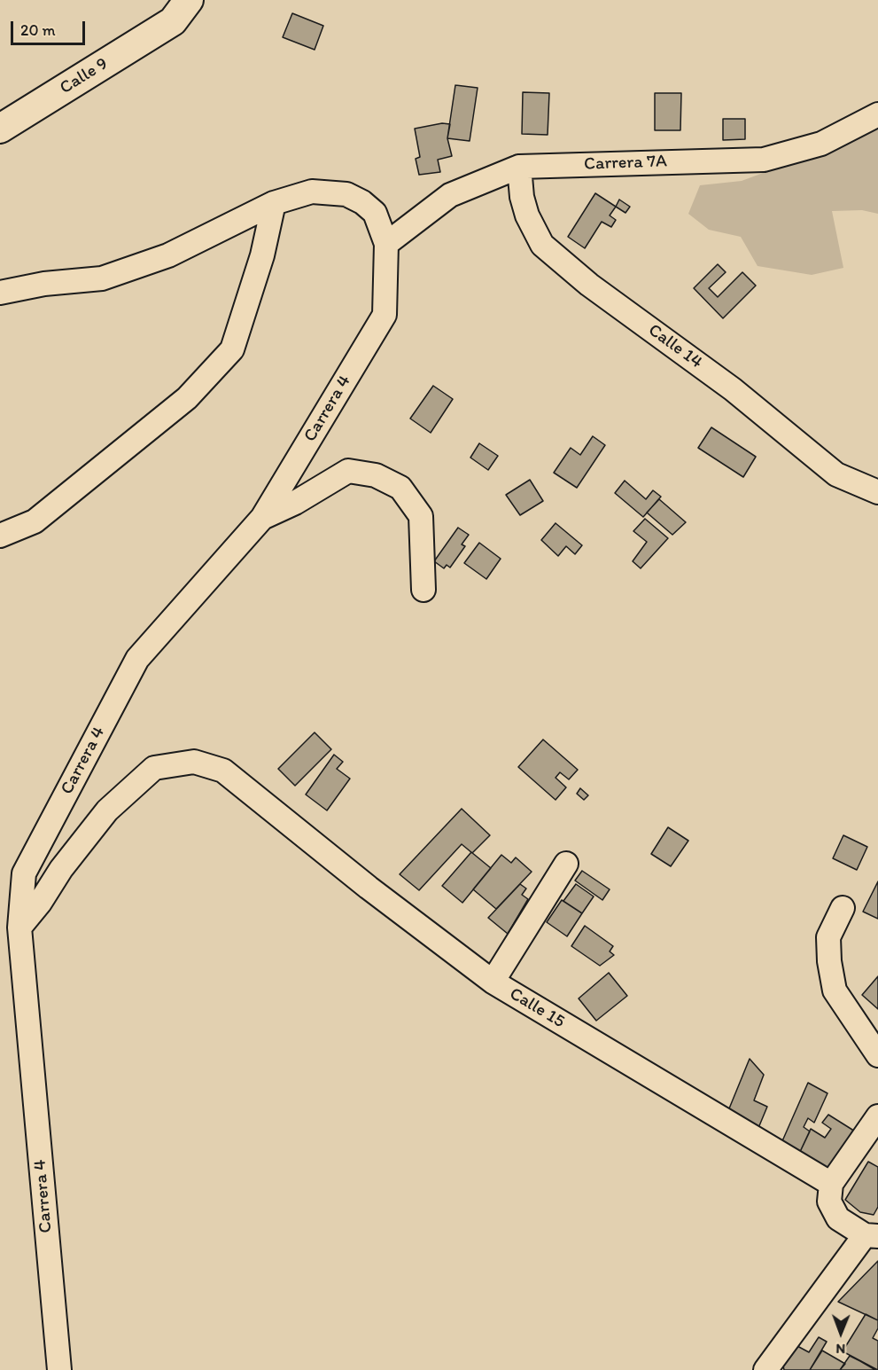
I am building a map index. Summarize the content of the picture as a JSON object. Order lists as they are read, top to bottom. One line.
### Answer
{"streets":{"street":["Calle 9","Carrera 7A","Calle 14","Carrera 4","Calle 15"]},"crossings":[["Carrera 7A","Calle 14"],["Carrera 7A","Carrera 4"],["Carrera 4","Calle 15"]],"scale_bar":"20 m","north":"bottom"}
